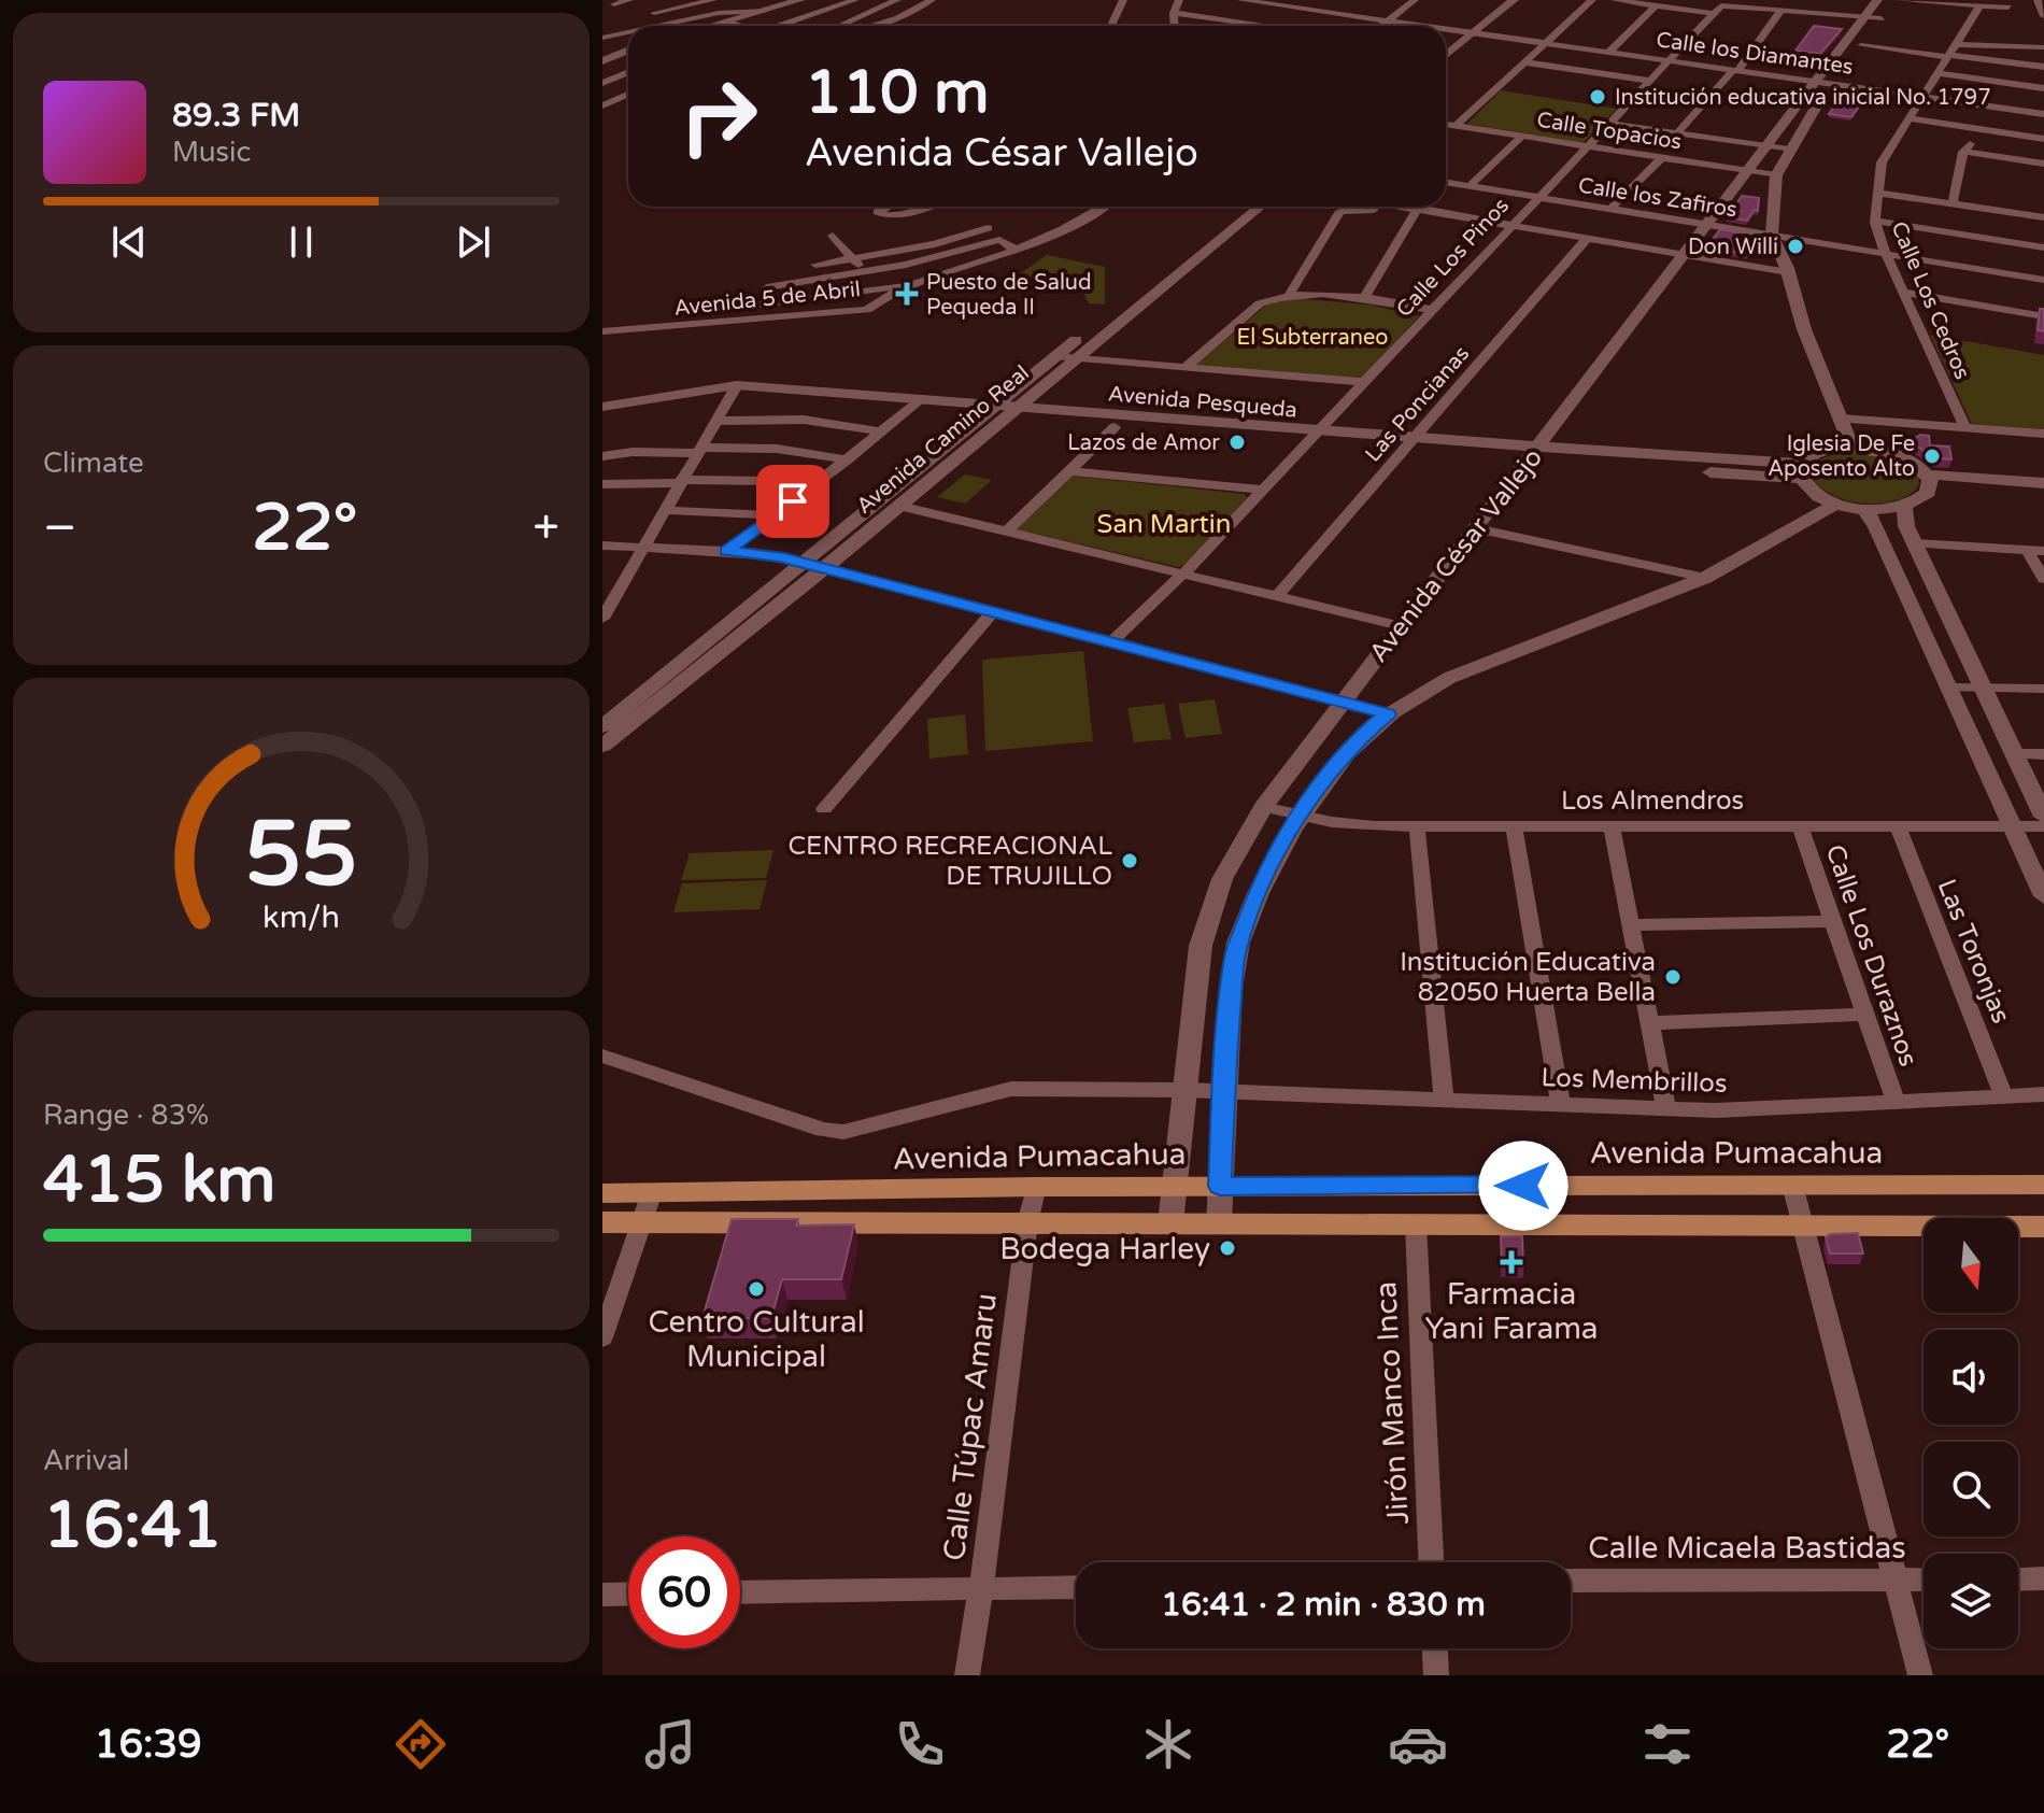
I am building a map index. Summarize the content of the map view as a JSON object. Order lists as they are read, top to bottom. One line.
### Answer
{"streets":{"main road":["Avenida Pesqueda","Avenida Camino Real","Avenida César Vallejo","Avenida Pumacahua"],"street":["Calle los Diamantes","Calle Topacios","Calle los Zafiros","Calle Los Pinos","Avenida 5 de Abril","Calle Los Cedros","Las Poncianas","Los Almendros","Las Toronjas","Calle Los Duraznos","Los Membrillos","Jirón Manco Inca","Calle Túpac Amaru","Calle Micaela Bastidas"]},"crossings":[["Calle los Diamantes","Calle Los Pinos"],["Calle los Diamantes","Calle Los Cedros"],["Calle los Diamantes","Avenida César Vallejo"],["Calle Topacios","Calle Los Pinos"],["Calle Topacios","Avenida César Vallejo"],["Calle los Zafiros","Calle Los Pinos"],["Calle los Zafiros","Calle Los Cedros"],["Calle los Zafiros","Avenida César Vallejo"],["Calle Los Pinos","Avenida Pesqueda"],["Avenida Pesqueda","Las Poncianas"],["Avenida Pesqueda","Avenida Camino Real"],["Avenida Pesqueda","Avenida César Vallejo"],["Avenida César Vallejo","Los Almendros"],["Avenida César Vallejo","Los Membrillos"],["Avenida César Vallejo","Avenida Pumacahua"],["Los Almendros","Las Toronjas"],["Los Almendros","Calle Los Duraznos"],["Las Toronjas","Los Membrillos"],["Calle Los Duraznos","Los Membrillos"],["Avenida Pumacahua","Calle Túpac Amaru"]],"parks":["El Subterraneo","San Martin"],"places":{"other":["Institución educativa inicial No. 1797","Don Willi","Lazos de Amor","Iglesia De Fe Aposento Alto","CENTRO RECREACIONAL DE TRUJILLO","Institución Educativa 82050 Huerta Bella","Bodega Harley","Centro Cultural Municipal"],"health":["Puesto de Salud Pequeda II","Farmacia Yani Farama"]},"north":"bottom","page":{"turn":["110 m","Avenida César Vallejo"],"song":["89.3 FM","Music"],"tile":["Climate",["Range · 83%","415 km"],["Arrival","16:41"]],"heat":["−","22°","+"],"limit":"60","trip":"16:41 · 2 min · 830 m","tabs":["16:39","22°"],"gauge":["55","km/h"]}}
